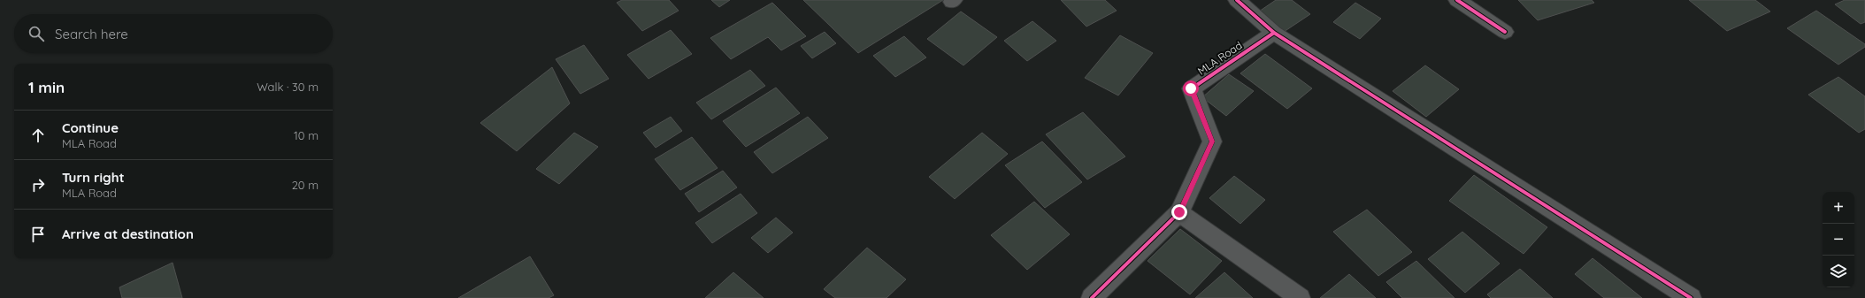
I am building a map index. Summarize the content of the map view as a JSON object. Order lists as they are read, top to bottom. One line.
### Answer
{"streets":{"street":["MLA Road"]},"page":{"search":"Search here","heading":["1 min","Walk · 30 m"],"list":[["Continue","MLA Road","10 m"],["Turn right","MLA Road","20 m"],"Arrive at destination"],"map_buttons":["+","−"]}}
